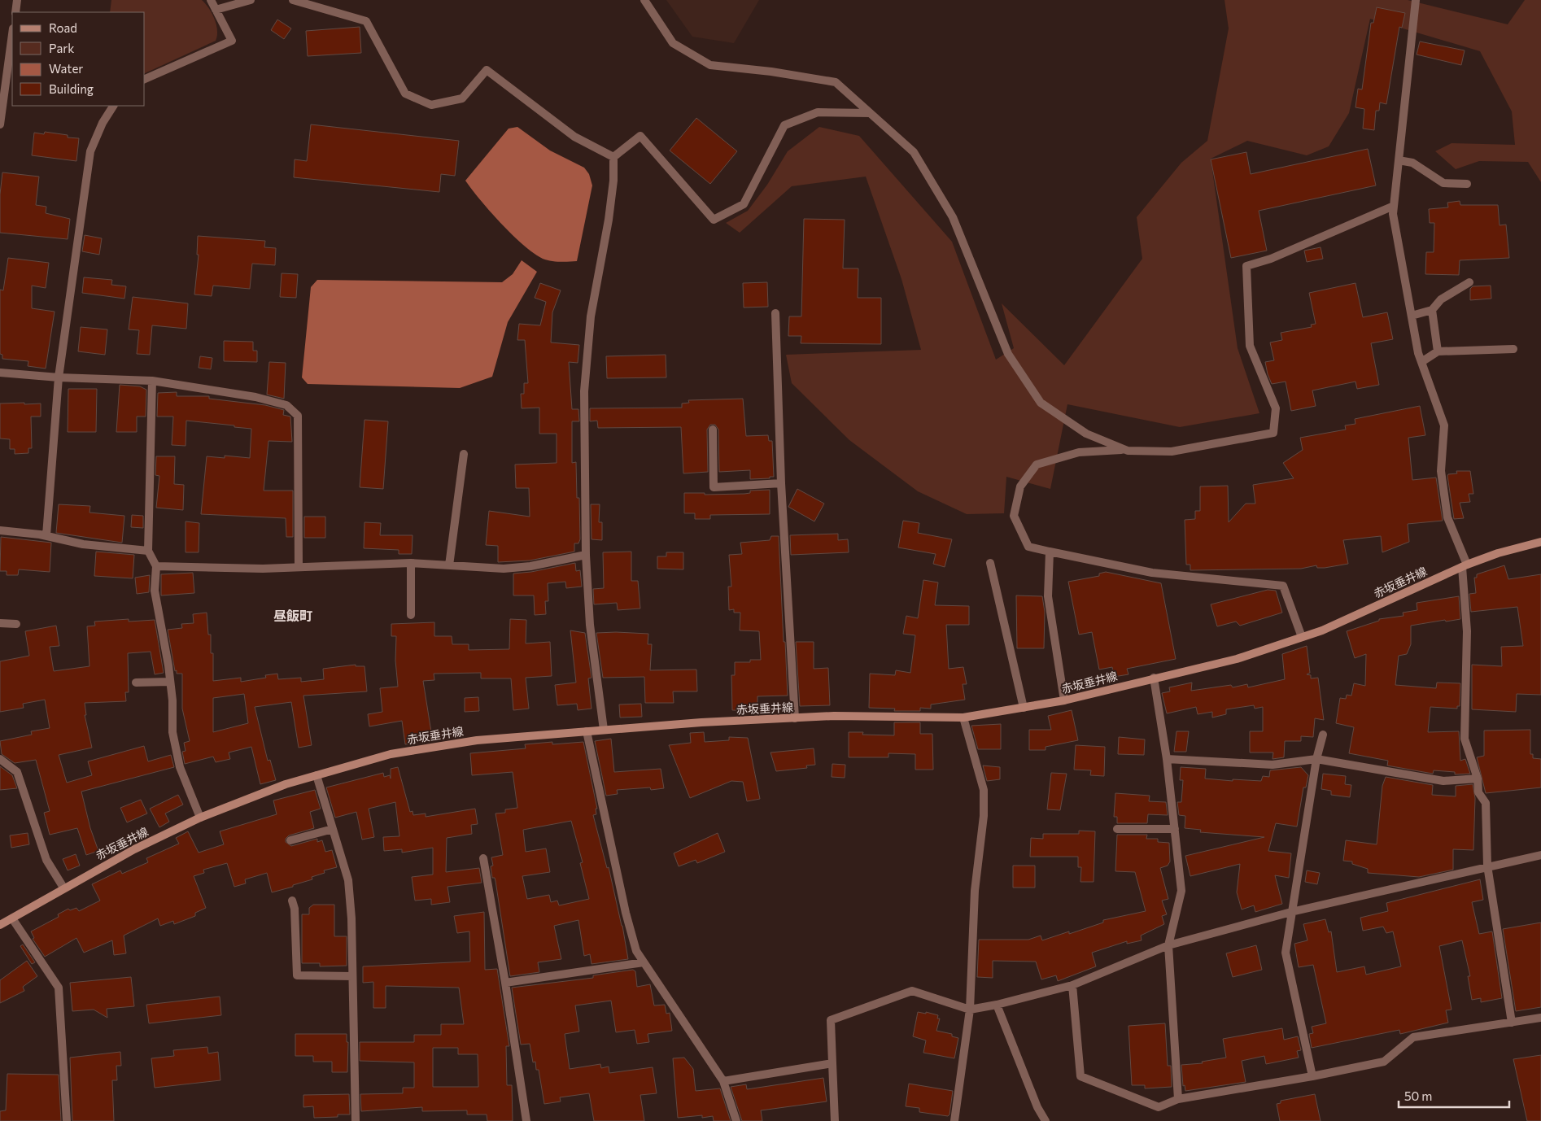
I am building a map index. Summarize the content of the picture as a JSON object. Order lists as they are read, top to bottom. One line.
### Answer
{"streets":{"main road":["赤坂垂井線"]},"districts":["昼飯町"],"legend":["Road","Park","Water","Building"],"scale_bar":"50 m"}
